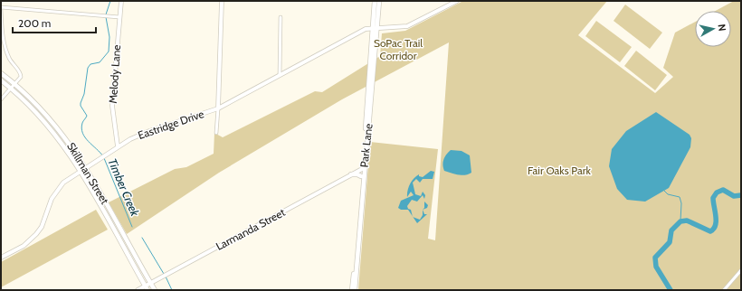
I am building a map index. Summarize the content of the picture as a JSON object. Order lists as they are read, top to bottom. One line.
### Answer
{"streets":{"main road":["Park Lane","Skillman Street"],"street":["Melody Lane","Eastridge Drive","Larmanda Street"]},"crossings":[["Melody Lane","Eastridge Drive"],["Eastridge Drive","Park Lane"],["Eastridge Drive","Skillman Street"],["Park Lane","Larmanda Street"],["Skillman Street","Larmanda Street"]],"water":["Timber Creek"],"parks":["SoPac Trail Corridor","Fair Oaks Park"],"scale_bar":"200 m","north":"right"}
